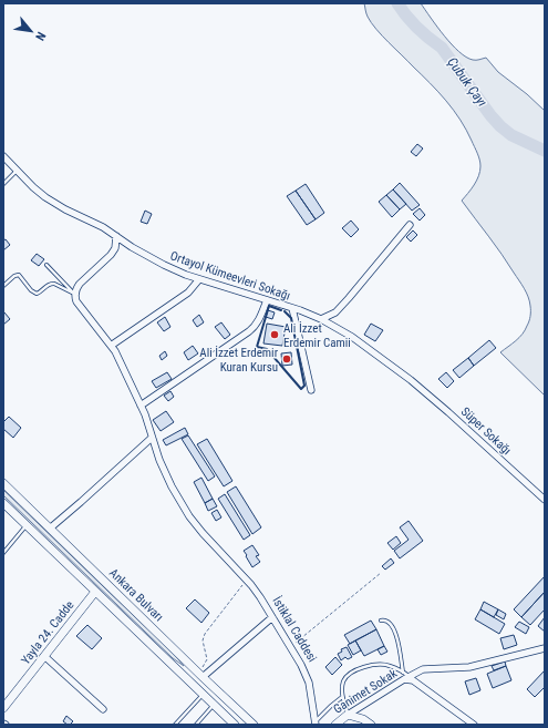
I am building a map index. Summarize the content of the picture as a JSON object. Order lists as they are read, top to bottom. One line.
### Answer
{"streets":{"main road":["Ankara Bulvarı","Yayla 24. Cadde","Ganimet Sokak"],"street":["Ortayol Kümeevleri Sokağı","Süper Sokağı","İstiklal Caddesi"]},"crossings":[["Ortayol Kümeevleri Sokağı","Süper Sokağı"],["Ankara Bulvarı","Yayla 24. Cadde"]],"water":["Çubuk Çayı"],"places":["Ali İzzet Erdemir Camii","Ali İzzet Erdemir Kuran Kursu"],"north":"bottom right"}
